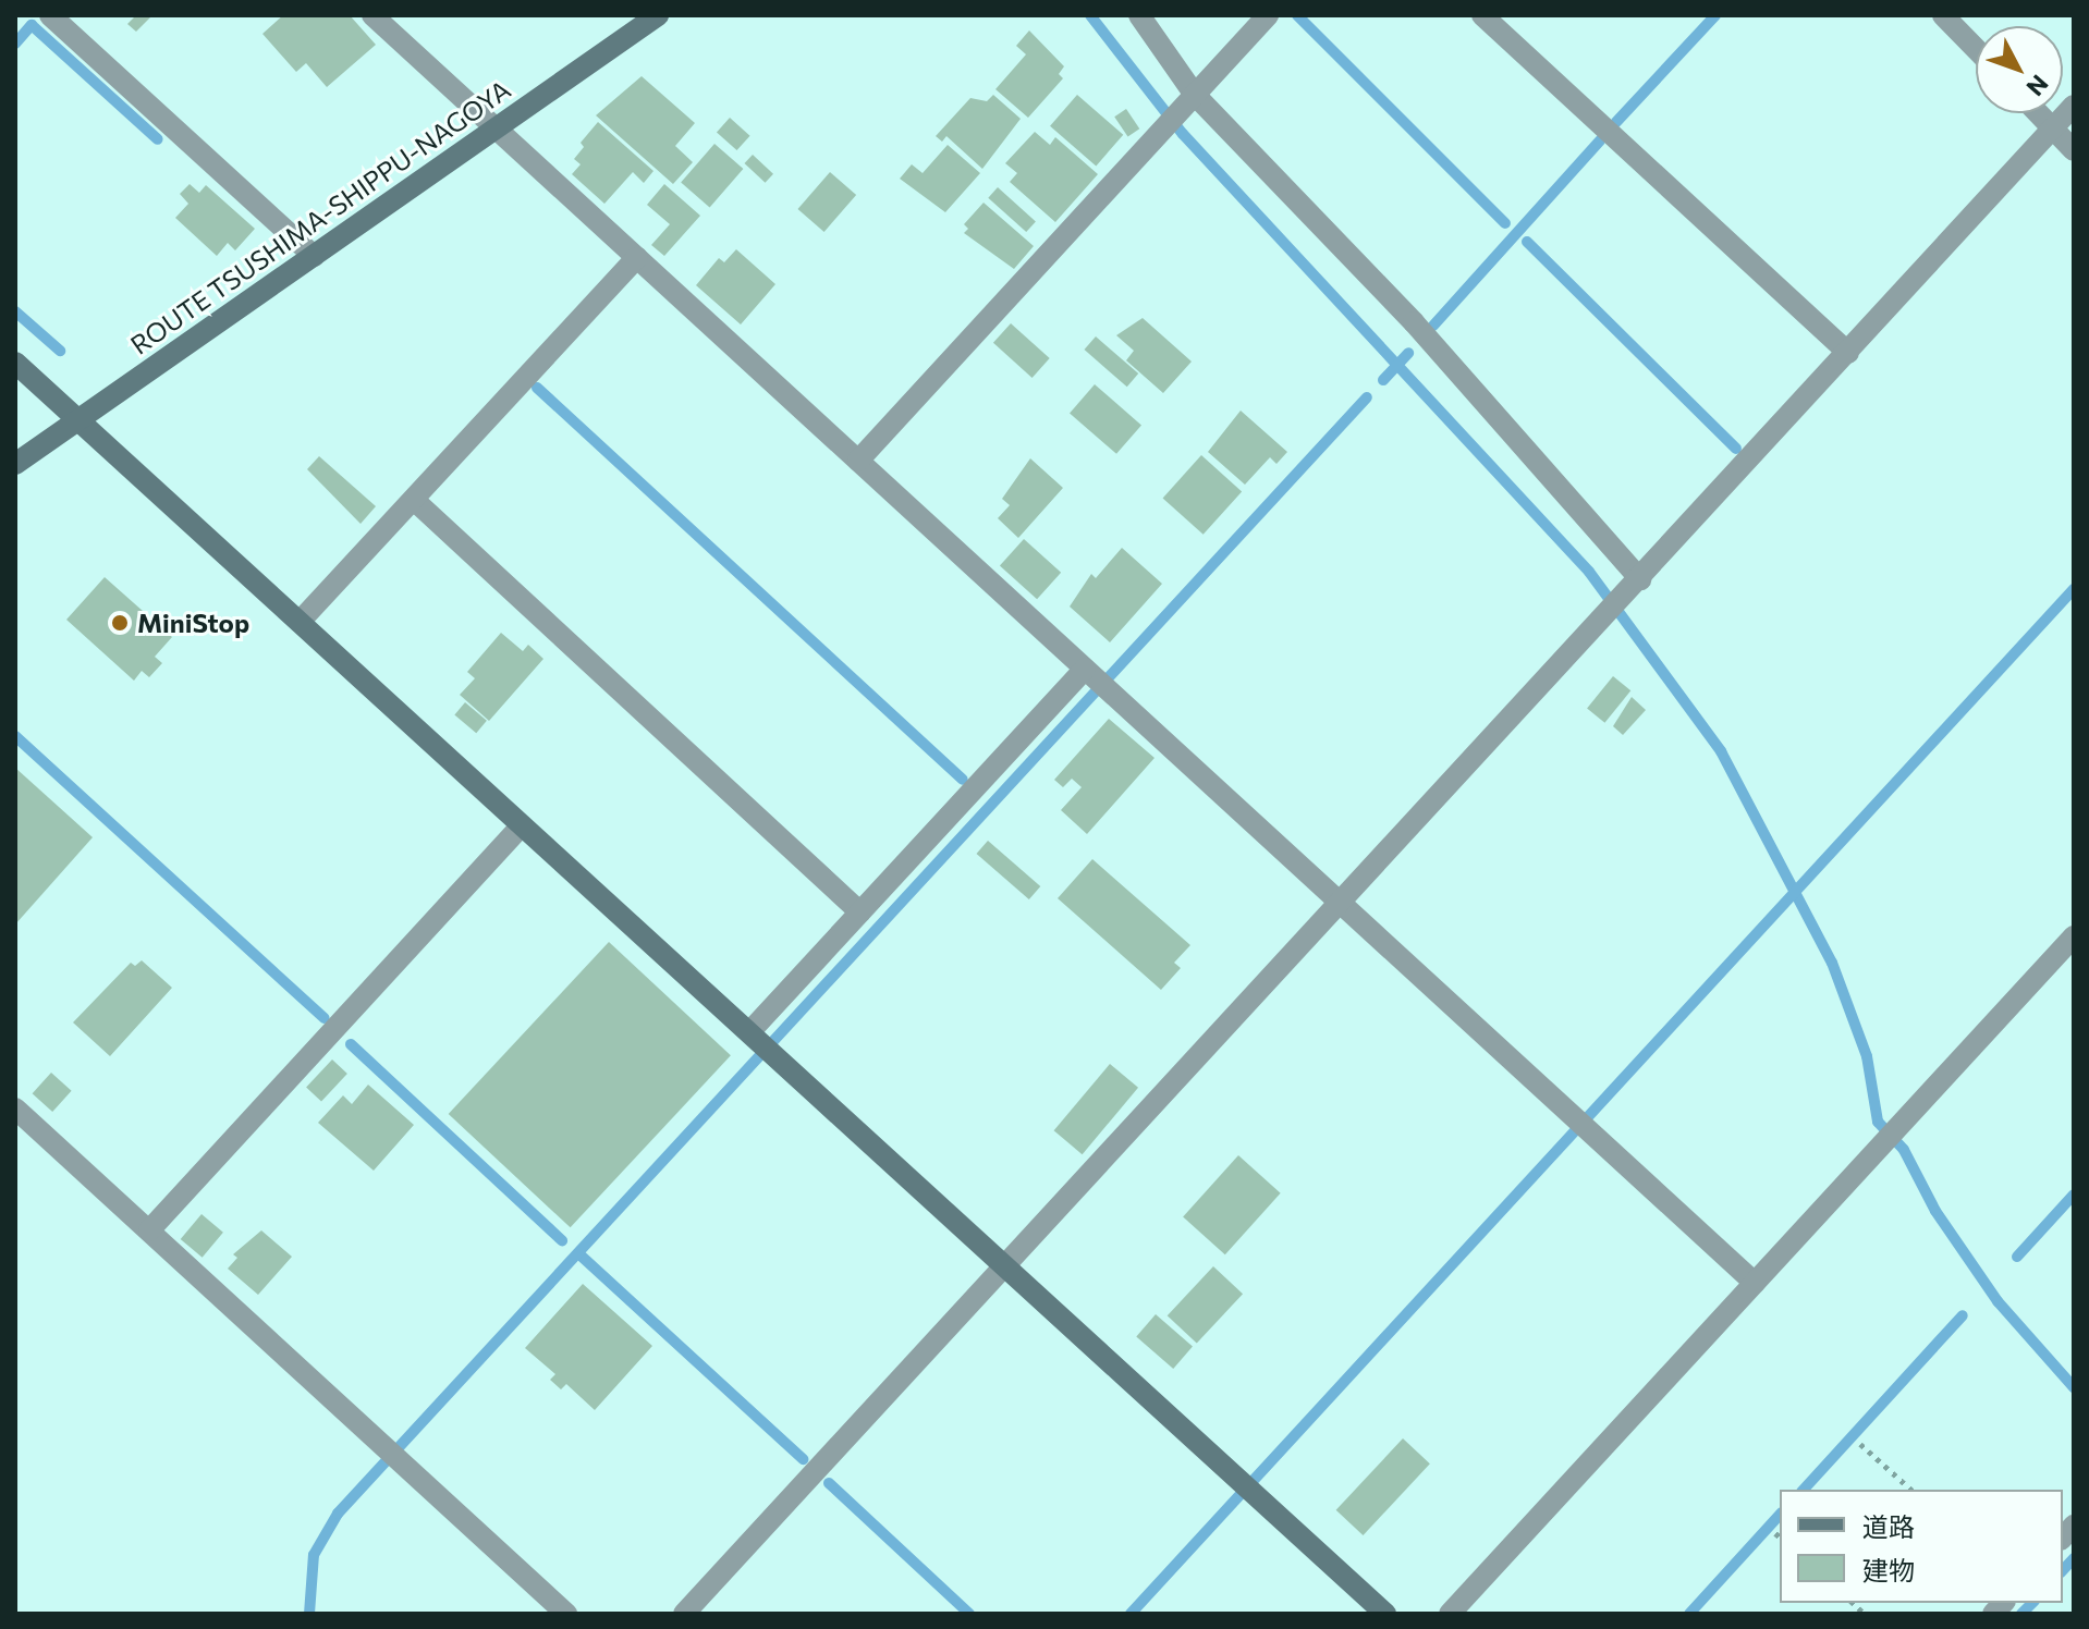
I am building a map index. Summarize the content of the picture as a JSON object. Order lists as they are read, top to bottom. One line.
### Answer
{"streets":{"street":["ROUTE TSUSHIMA-SHIPPU-NAGOYA"]},"places":["MiniStop"],"legend":["道路","建物"],"north":"bottom right"}
